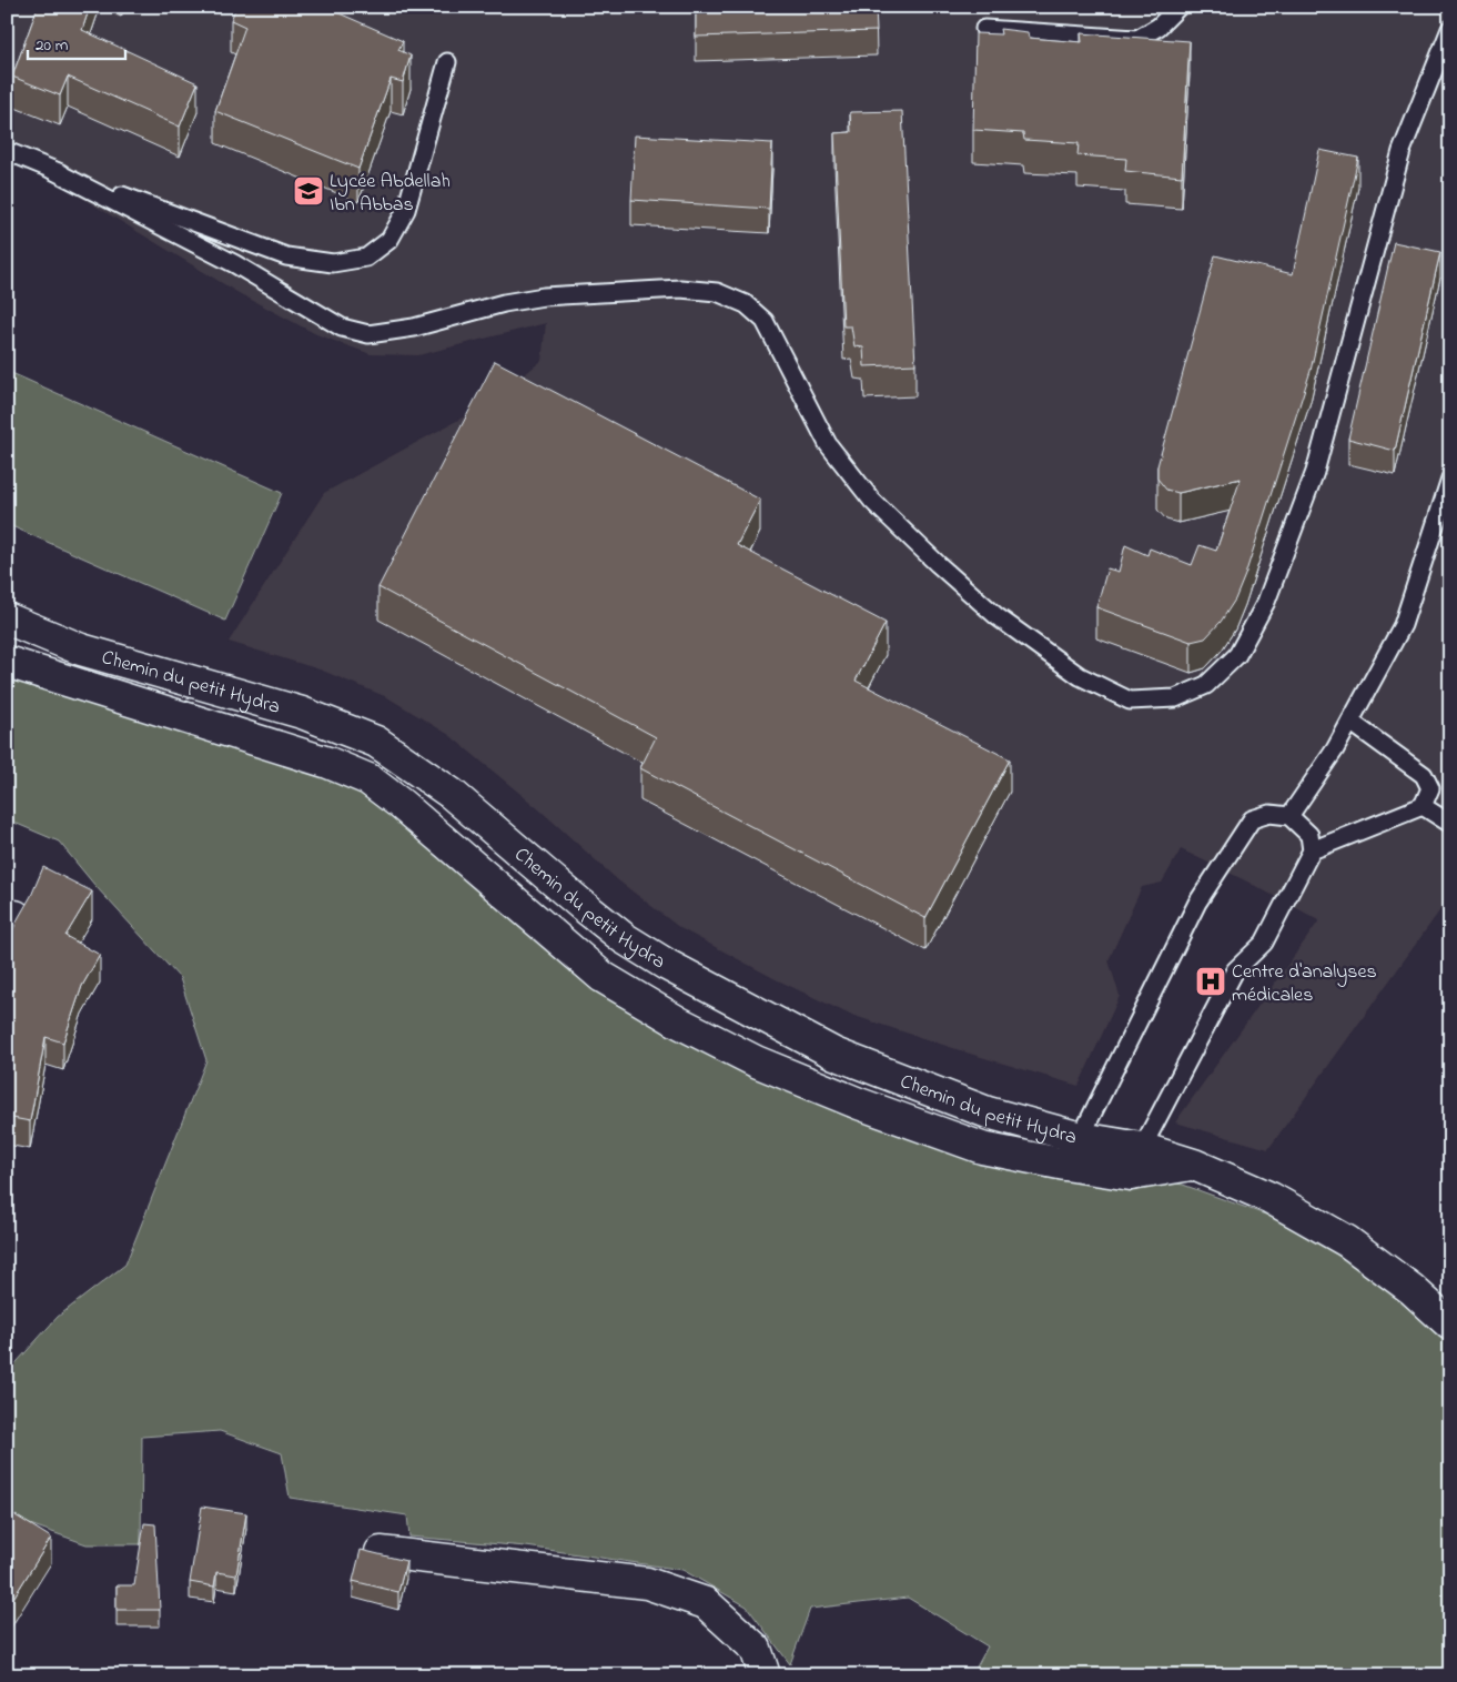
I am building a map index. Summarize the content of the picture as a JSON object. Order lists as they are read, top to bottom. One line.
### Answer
{"streets":{"main road":["Chemin du petit Hydra"]},"places":{"school or university":["Lycée Abdellah Ibn Abbas"],"hospital":["Centre d'analyses médicales"]},"scale_bar":"20 m"}
